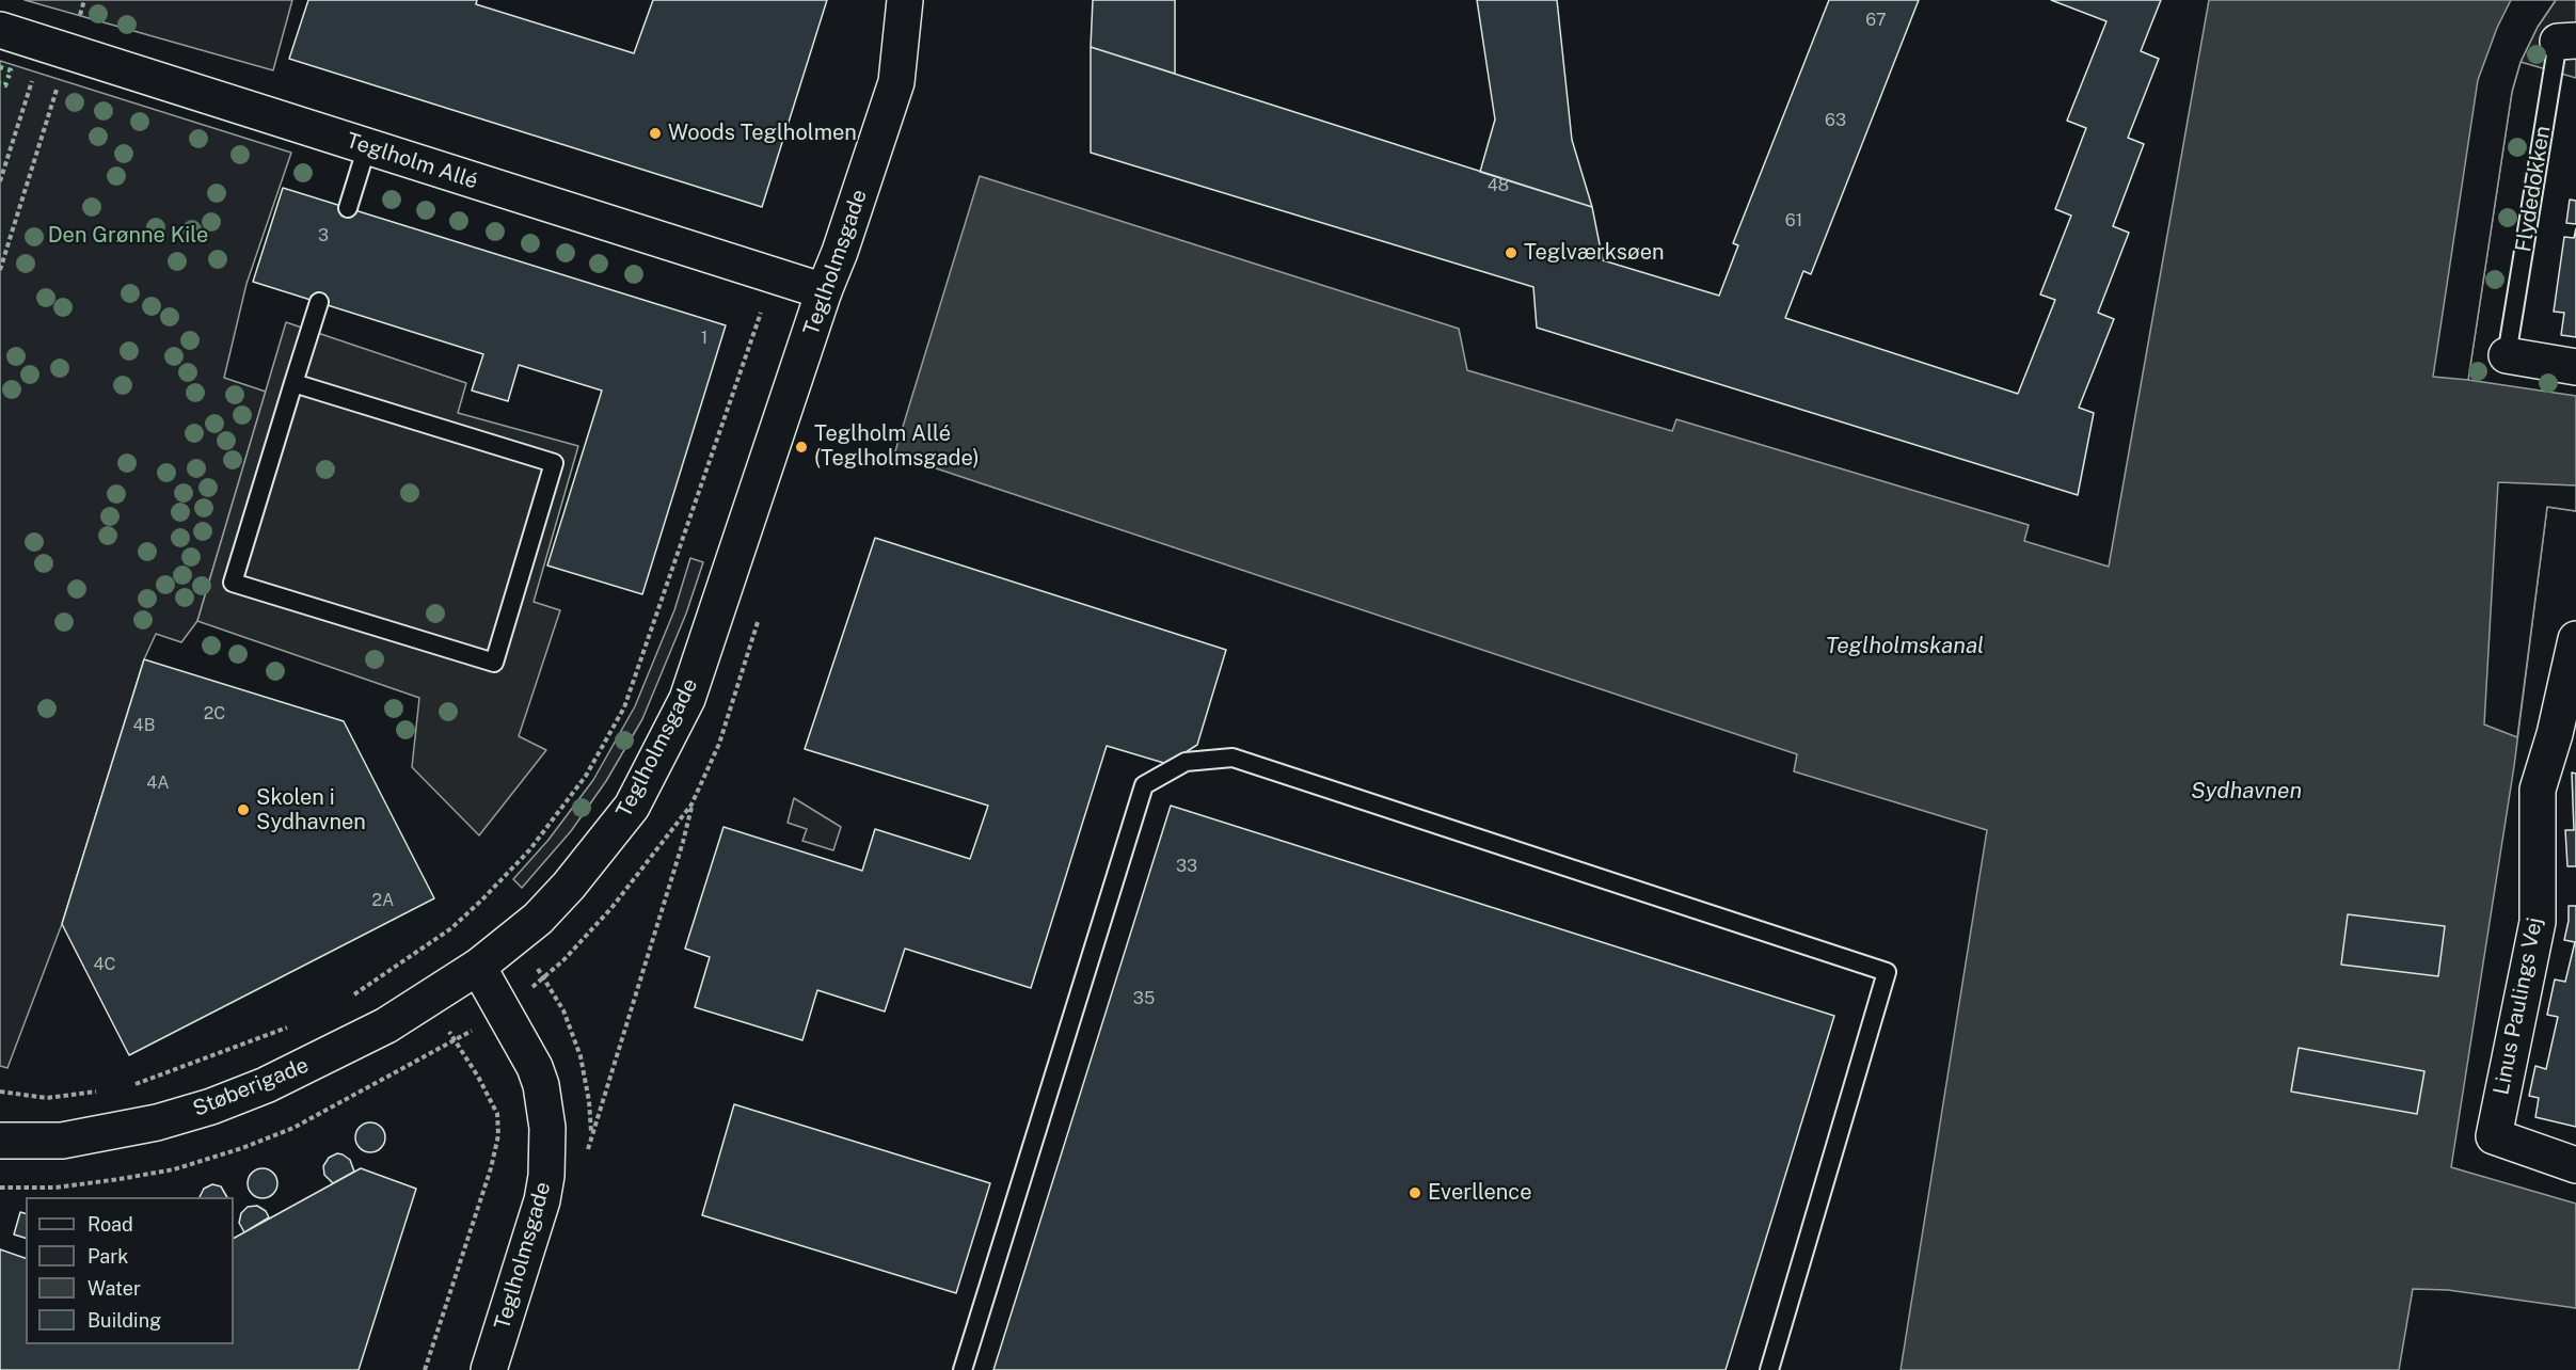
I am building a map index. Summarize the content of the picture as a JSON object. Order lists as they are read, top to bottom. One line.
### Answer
{"streets":{"street":["Teglholm Allé","Teglholmsgade","Linus Paulings Vej","Støberigade"],"lane":["Flydedokken"]},"crossings":[["Teglholm Allé","Teglholmsgade"],["Teglholmsgade","Støberigade"]],"water":["Teglholmskanal","Sydhavnen"],"parks":["Den Grønne Kile"],"places":["Woods Teglholmen","Teglværksøen","Teglholm Allé (Teglholmsgade)","Skolen i Sydhavnen","Everllence"],"house_numbers":["67","63","48","61","3","1","2C","4B","4A","33","2A","4C","35"],"legend":["Road","Park","Water","Building"]}
